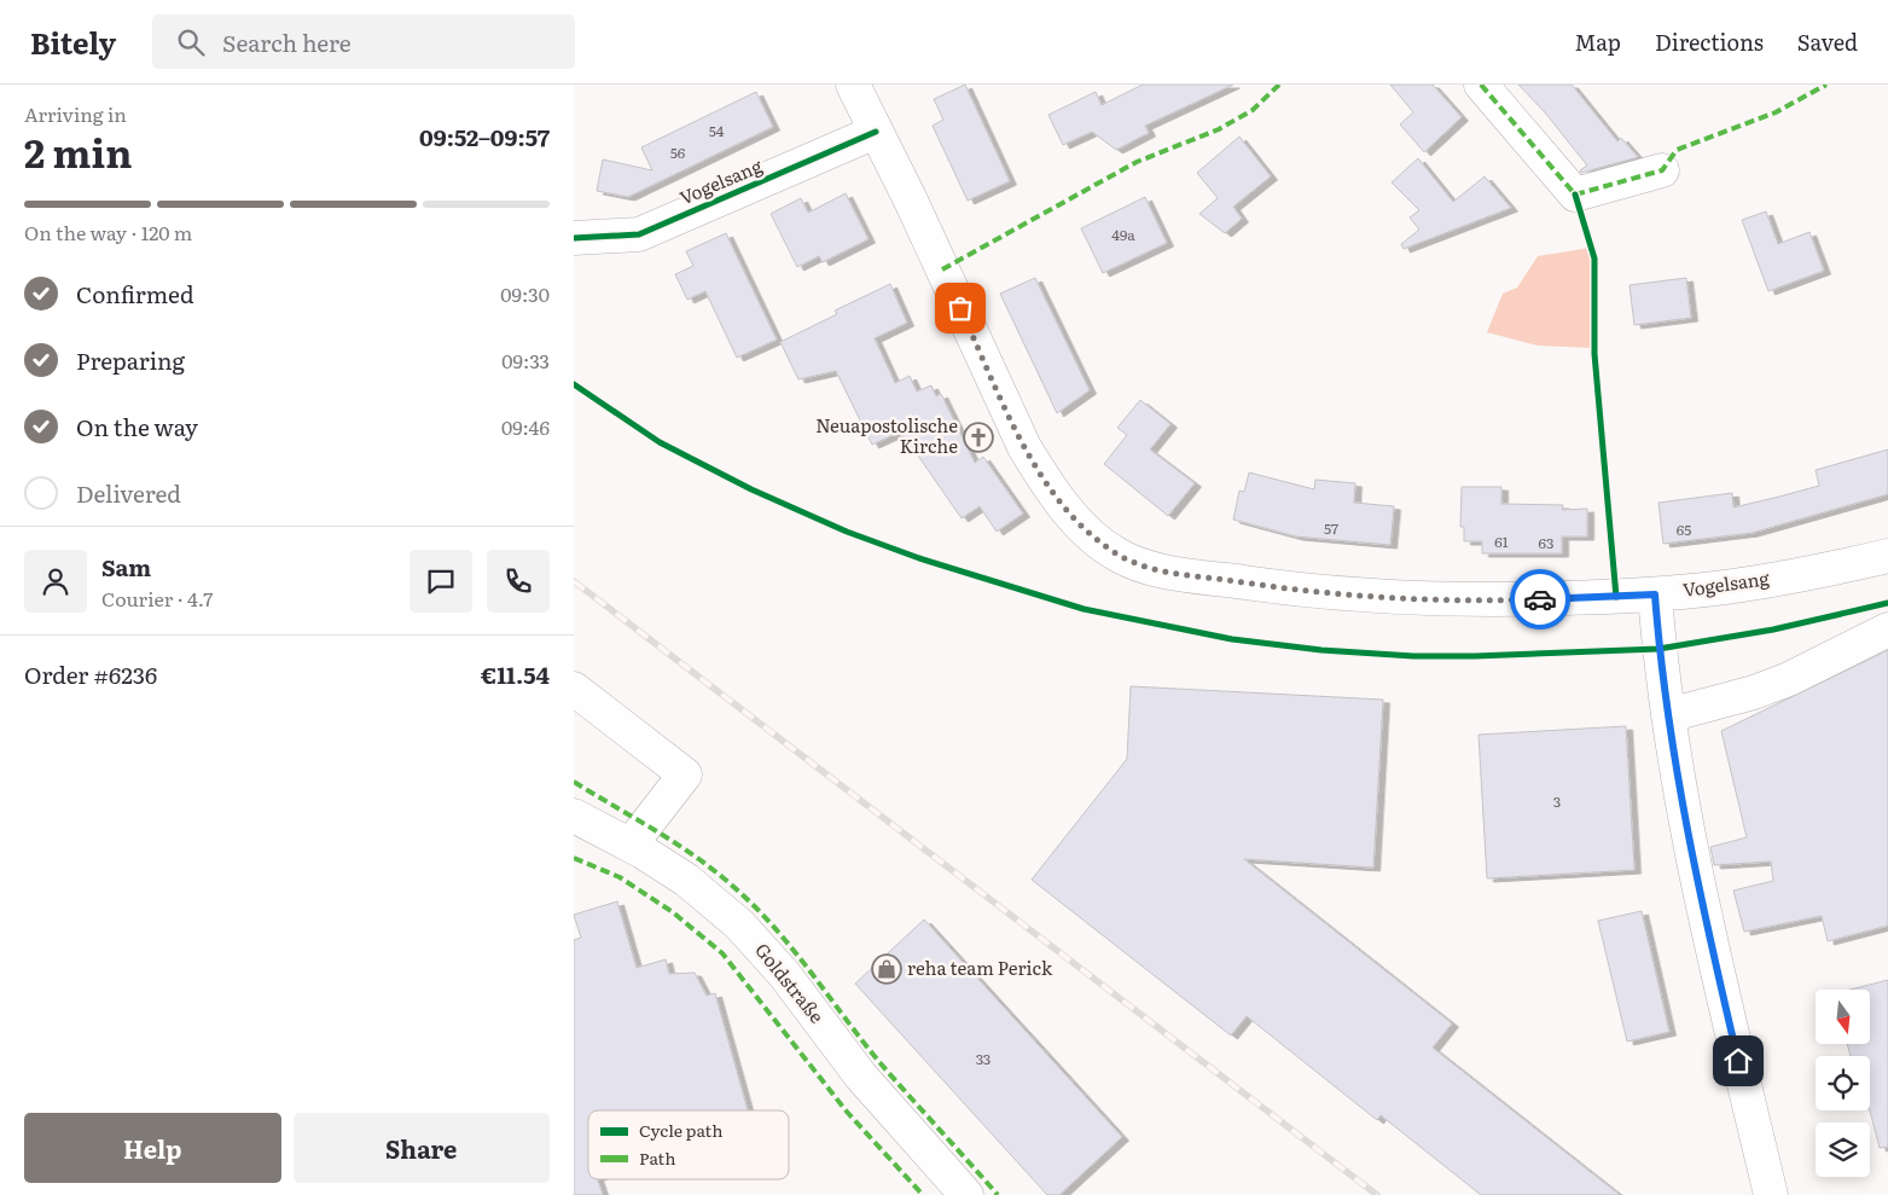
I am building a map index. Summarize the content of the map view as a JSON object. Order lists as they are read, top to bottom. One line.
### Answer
{"streets":{"street":["Vogelsang","Goldstraße"]},"places":{"church":["Neuapostolische Kirche"],"shop":["reha team Perick"]},"house_numbers":["54","56","49a","57","65","61","63","3","33"],"legend":["Cycle path","Path"],"north":"bottom","page":{"header":"Bitely","search":"Search here","nav":["Map","Directions","Saved"],"heading":["2 min","Arriving in","09:52–09:57"],"panel":["Sam","Courier · 4.7","Order #6236","€11.54"],"bar":"On the way · 120 m","list":[["Confirmed","09:30"],["Preparing","09:33"],["On the way","09:46"],"Delivered"],"buttons":["Help","Share"]}}
